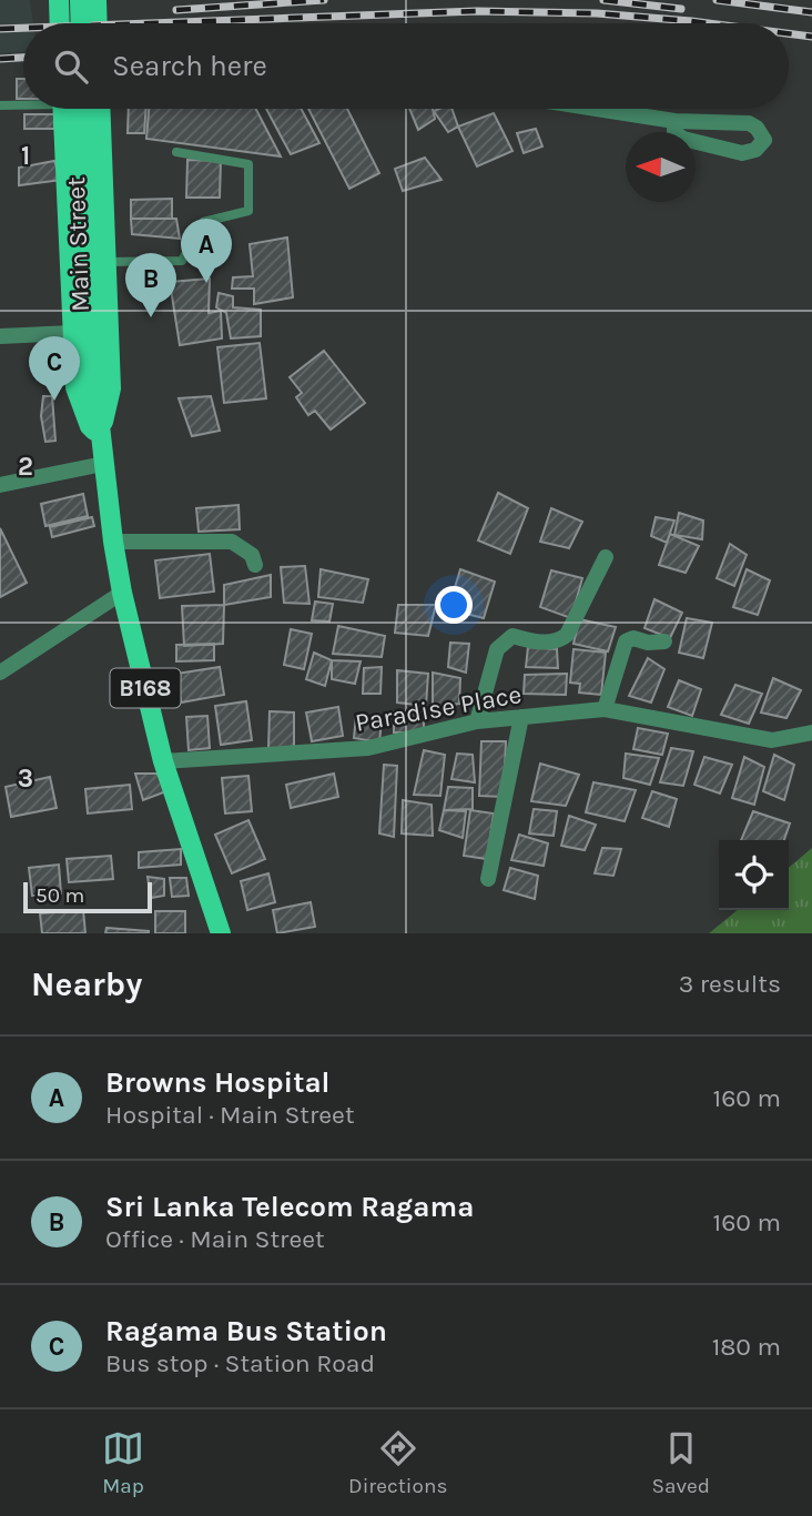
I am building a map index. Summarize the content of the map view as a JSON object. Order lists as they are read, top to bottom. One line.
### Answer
{"streets":{"main road":["Main Street","B168"],"street":["Paradise Place"]},"crossings":[["Main Street","B168"],["B168","Paradise Place"]],"scale_bar":"50 m","north":"left","page":{"search":"Search here","pins":["A","B","C"],"scale":"50 m","heading":["Nearby","3 results"],"list":[{"mark":"A","name":"Browns Hospital","note":"Hospital · Main Street","value":"160 m"},{"mark":"B","name":"Sri Lanka Telecom Ragama","note":"Office · Main Street","value":"160 m"},{"mark":"C","name":"Ragama Bus Station","note":"Bus stop · Station Road","value":"180 m"}],"nav":["Map","Directions","Saved"]},"grid":{"rows":["1","2","3"]}}
